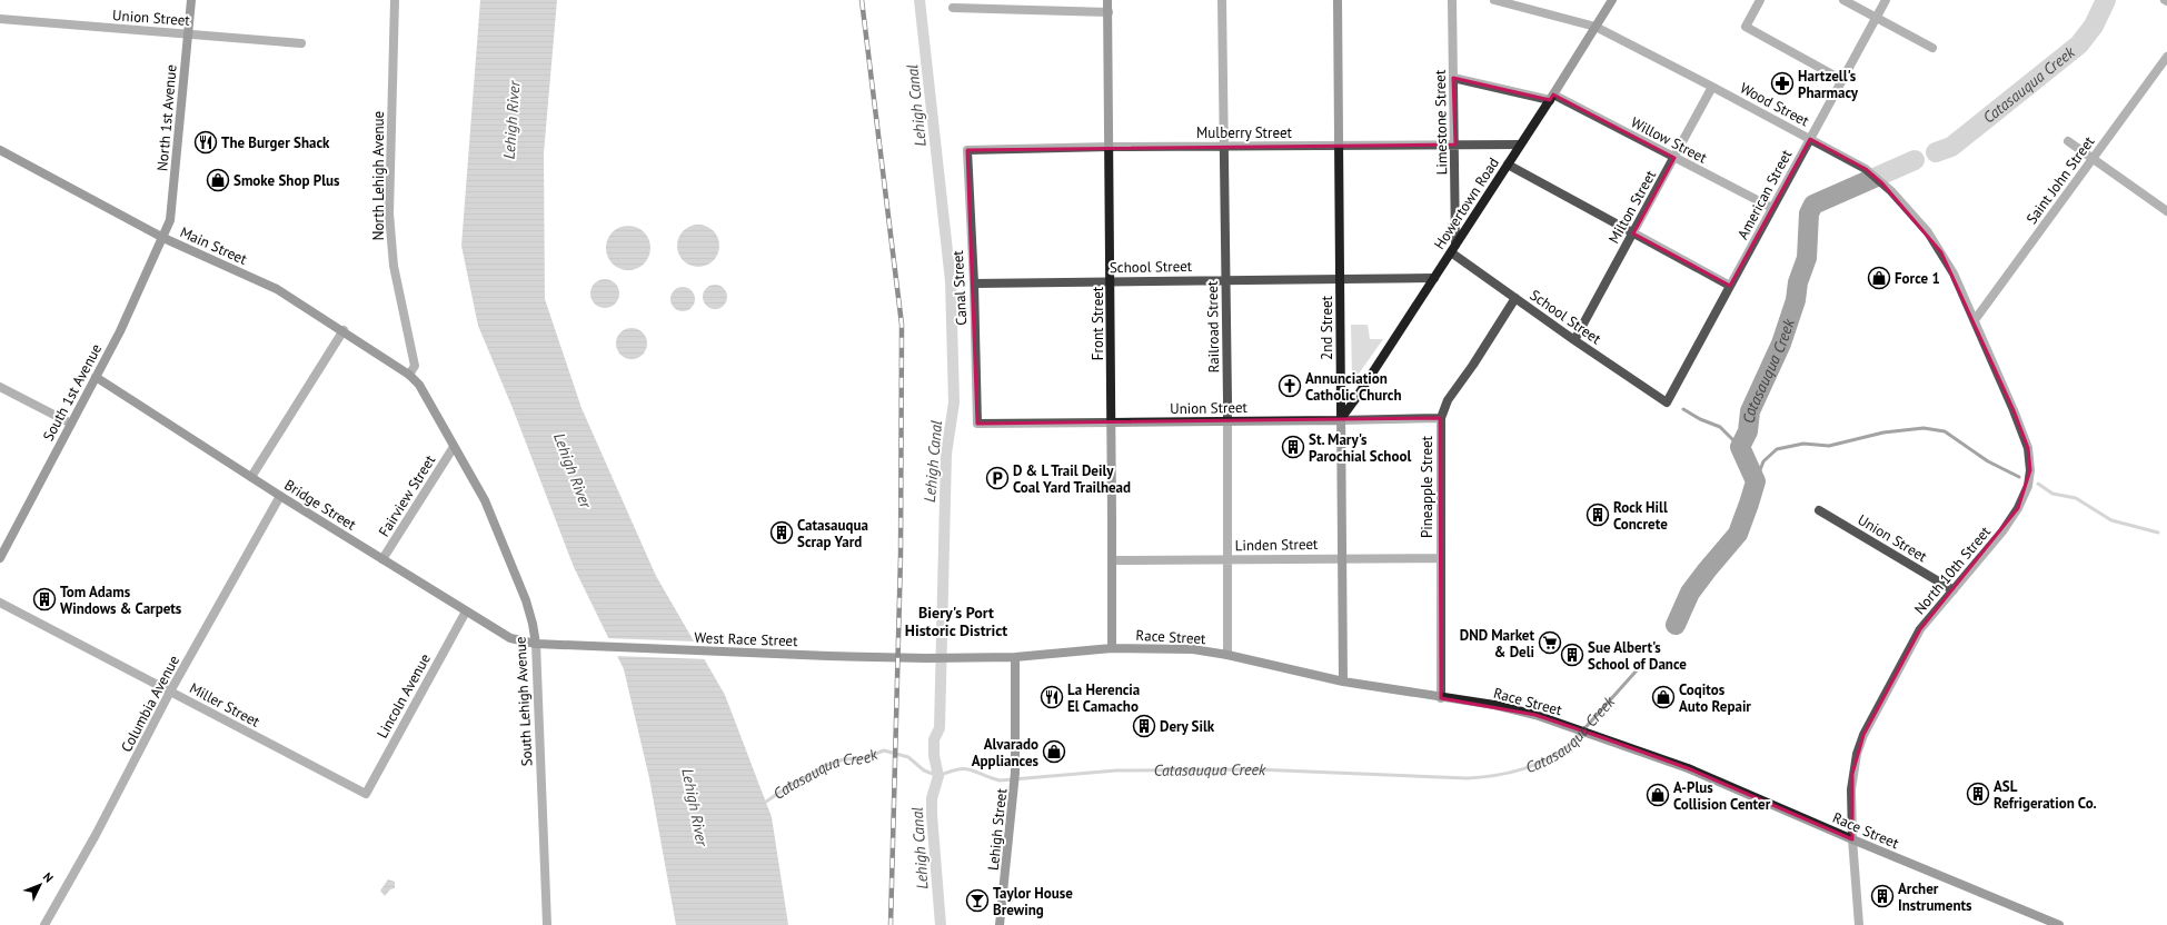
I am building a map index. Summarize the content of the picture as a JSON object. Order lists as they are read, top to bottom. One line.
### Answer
{"streets":{"main road":["Union Street","North 1st Avenue","Howertown Road","Main Street","Front Street","2nd Street","South 1st Avenue","Bridge Street","Race Street","West Race Street","South Lehigh Avenue","Lehigh Street"],"street":["Wood Street","Limestone Street","Mulberry Street","Willow Street","North Lehigh Avenue","Saint John Street","American Street","Milton Street","School Street","Canal Street","Railroad Street","Pineapple Street","Fairview Street","Linden Street","North 10th Street","Lincoln Avenue","Columbia Avenue","Miller Street"]},"crossings":[["Union Street","North 1st Avenue"],["Union Street","Howertown Road"],["Union Street","Canal Street"],["Union Street","Front Street"],["Union Street","Railroad Street"],["Union Street","2nd Street"],["Union Street","Pineapple Street"],["Union Street","North 10th Street"],["Wood Street","Saint John Street"],["Wood Street","American Street"],["Wood Street","Howertown Road"],["Wood Street","Milton Street"],["Wood Street","North 10th Street"],["North 1st Avenue","Main Street"],["North 1st Avenue","South 1st Avenue"],["Limestone Street","Mulberry Street"],["Limestone Street","Willow Street"],["Limestone Street","Howertown Road"],["Limestone Street","School Street"],["Mulberry Street","Howertown Road"],["Mulberry Street","Canal Street"],["Mulberry Street","Front Street"],["Mulberry Street","Railroad Street"],["Mulberry Street","2nd Street"],["Willow Street","American Street"],["Willow Street","Howertown Road"],["Willow Street","Milton Street"],["North Lehigh Avenue","Main Street"],["North Lehigh Avenue","South Lehigh Avenue"],["Saint John Street","North 10th Street"],["American Street","School Street"],["Howertown Road","School Street"],["Howertown Road","2nd Street"],["Milton Street","School Street"],["Main Street","South 1st Avenue"],["Main Street","South Lehigh Avenue"],["School Street","Canal Street"],["School Street","Front Street"],["School Street","Railroad Street"],["School Street","2nd Street"],["School Street","Pineapple Street"],["Front Street","Linden Street"],["Front Street","Race Street"],["Railroad Street","Linden Street"],["Railroad Street","Race Street"],["2nd Street","Linden Street"],["2nd Street","Race Street"],["South 1st Avenue","Bridge Street"],["Pineapple Street","Linden Street"],["Pineapple Street","Race Street"],["Fairview Street","Bridge Street"],["Fairview Street","South Lehigh Avenue"],["Bridge Street","West Race Street"],["Bridge Street","Lincoln Avenue"],["Bridge Street","South Lehigh Avenue"],["Bridge Street","Columbia Avenue"],["North 10th Street","Race Street"],["Race Street","West Race Street"],["Race Street","Lehigh Street"],["West Race Street","South Lehigh Avenue"],["Lincoln Avenue","Miller Street"],["Columbia Avenue","Miller Street"]],"districts":["Biery's Port Historic District"],"water":["Catasauqua Creek","Lehigh Canal","Lehigh River"],"places":{"pharmacy":["Hartzell's Pharmacy"],"restaurant":["The Burger Shack","La Herencia El Camacho"],"shop":["Smoke Shop Plus","Force 1","Coqitos Auto Repair","Alvarado Appliances","A-Plus Collision Center"],"church":["Annunciation Catholic Church"],"building":["St. Mary's Parochial School","Rock Hill Concrete","Catasauqua Scrap Yard","Tom Adams Windows & Carpets","Sue Albert's School of Dance","Dery Silk","ASL Refrigeration Co.","Archer Instruments"],"parking":["D & L Trail Deily Coal Yard Trailhead"],"supermarket":["DND Market & Deli"],"bar":["Taylor House Brewing"]},"north":"top right"}
